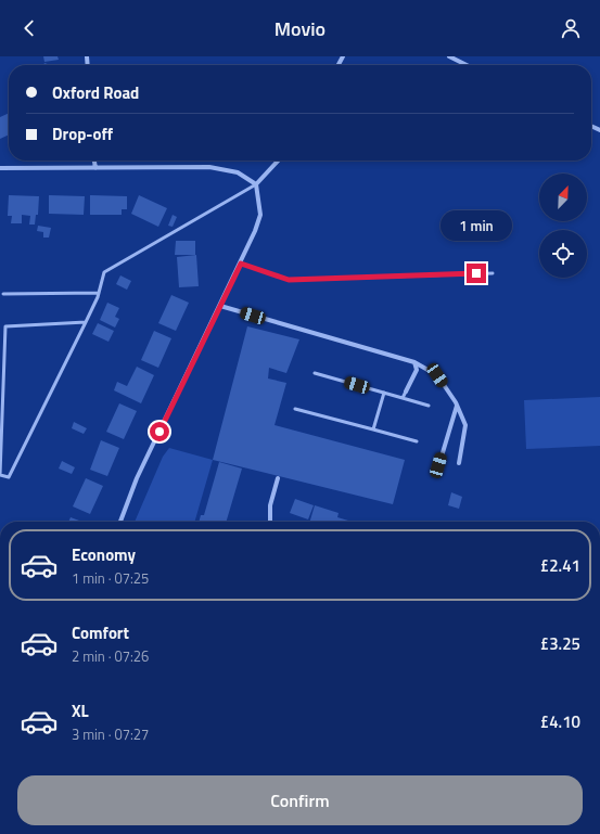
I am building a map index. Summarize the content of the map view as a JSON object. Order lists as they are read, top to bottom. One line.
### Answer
{"north":"top right","page":{"header":"Movio","banner":["Oxford Road","Drop-off"],"bubble":"1 min","list":[{"name":"Economy","note":"1 min · 07:25","value":"£2.41"},{"name":"Comfort","note":"2 min · 07:26","value":"£3.25"},{"name":"XL","note":"3 min · 07:27","value":"£4.10"}],"buttons":"Confirm"}}
